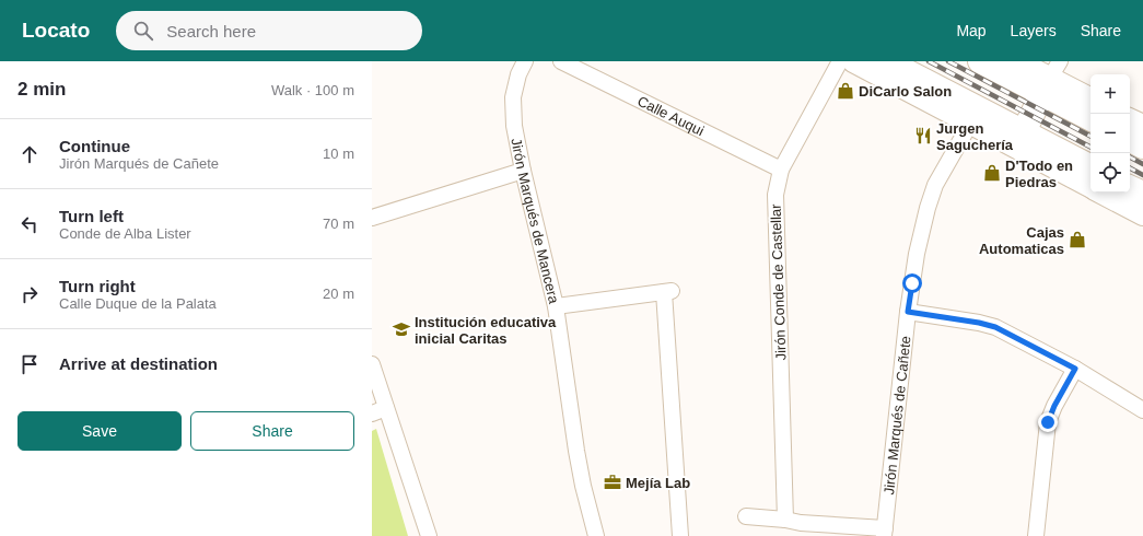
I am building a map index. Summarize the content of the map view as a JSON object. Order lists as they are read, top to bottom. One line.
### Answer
{"streets":{"street":["Calle Auqui","Jirón Marqués de Mancera","Jirón Conde de Castellar","Jirón Marqués de Cañete"]},"crossings":[["Calle Auqui","Jirón Conde de Castellar"]],"places":{"shop":["DiCarlo Salon","D'Todo en Piedras","Cajas Automaticas"],"restaurant":["Jurgen Saguchería"],"school or university":["Institución educativa inicial Caritas"],"office":["Mejía Lab"]},"page":{"header":"Locato","search":"Search here","nav":["Map","Layers","Share"],"heading":["2 min","Walk · 100 m"],"map_buttons":["+","−"],"list":[["Continue","Jirón Marqués de Cañete","10 m"],["Turn left","Conde de Alba Lister","70 m"],["Turn right","Calle Duque de la Palata","20 m"],"Arrive at destination"],"buttons":["Save","Share"]}}
